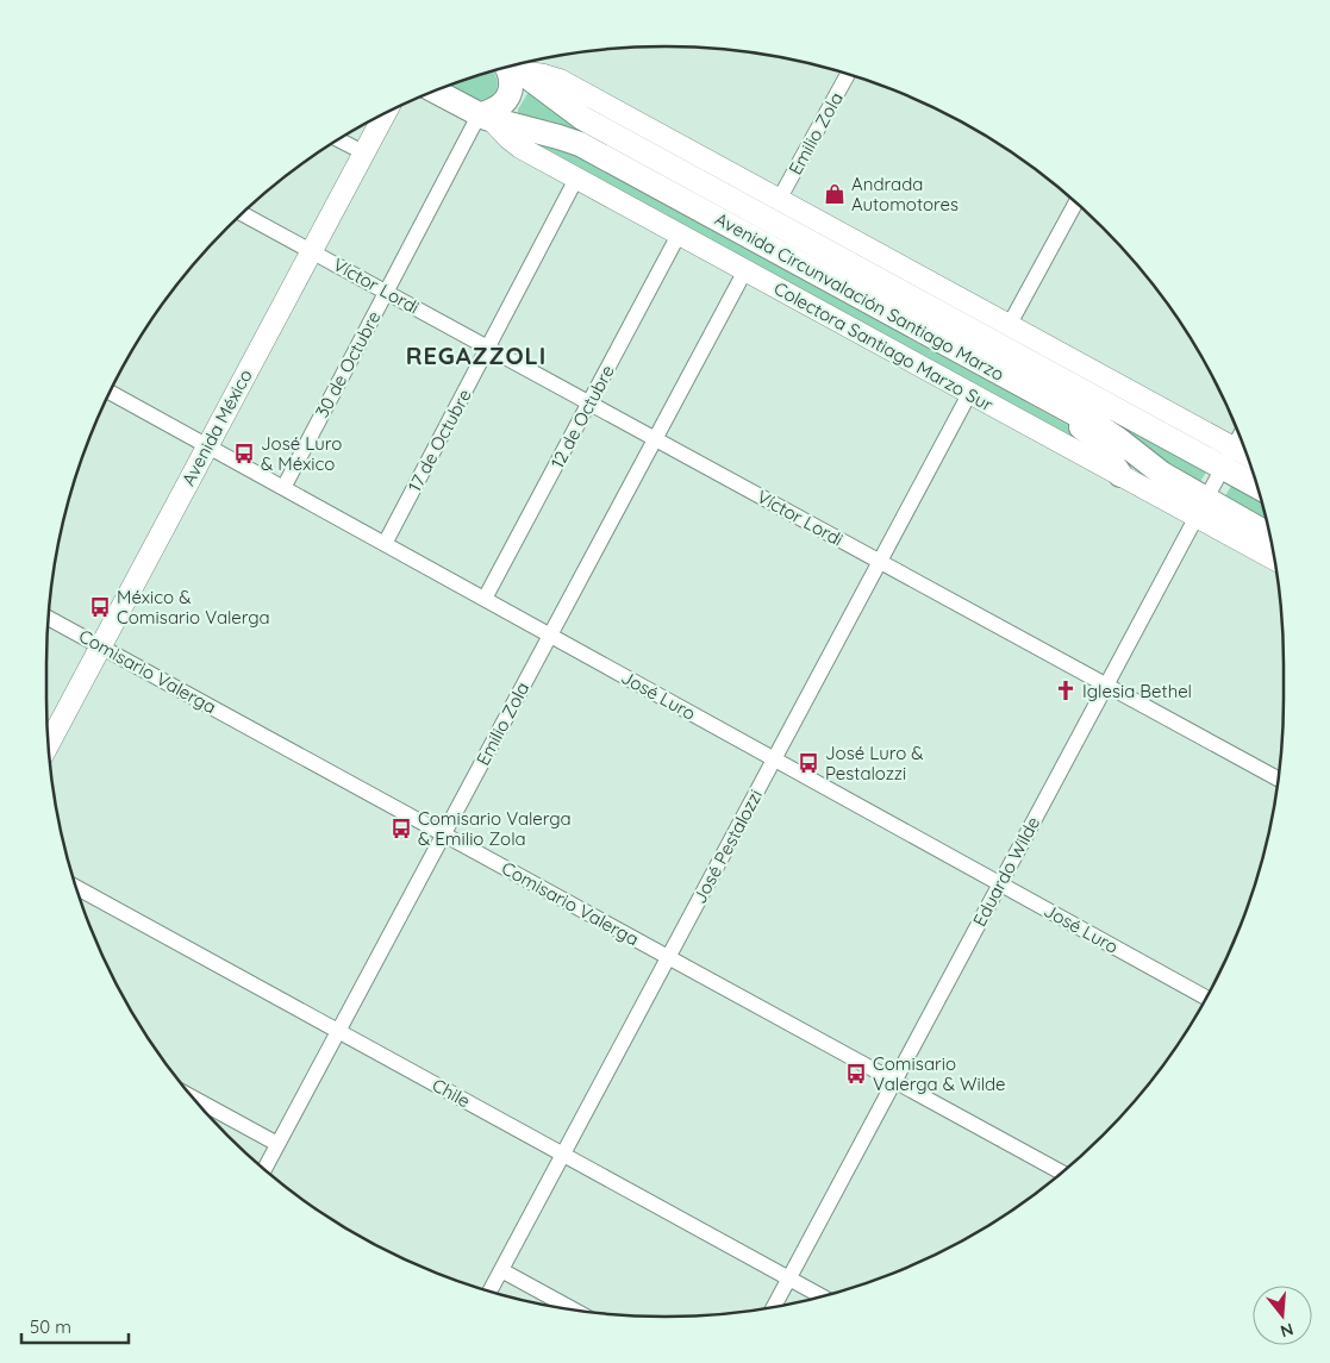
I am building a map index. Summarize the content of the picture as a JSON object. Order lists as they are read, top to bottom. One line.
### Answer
{"streets":{"main road":["Avenida Circunvalación Santiago Marzo"],"street":["Emilio Zola","Víctor Lordi","Colectora Santiago Marzo Sur","30 de Octubre","12 de Octubre","Avenida México","17 de Octubre","Comisario Valerga","José Luro","José Pestalozzi","Eduardo Wilde","Chile"]},"crossings":[["Emilio Zola","Víctor Lordi"],["Emilio Zola","Colectora Santiago Marzo Sur"],["Emilio Zola","Comisario Valerga"],["Emilio Zola","José Luro"],["Emilio Zola","Chile"],["Víctor Lordi","30 de Octubre"],["Víctor Lordi","12 de Octubre"],["Víctor Lordi","Avenida México"],["Víctor Lordi","17 de Octubre"],["Víctor Lordi","José Pestalozzi"],["Víctor Lordi","Eduardo Wilde"],["Avenida Circunvalación Santiago Marzo","Colectora Santiago Marzo Sur"],["Avenida Circunvalación Santiago Marzo","30 de Octubre"],["Avenida Circunvalación Santiago Marzo","Eduardo Wilde"],["Colectora Santiago Marzo Sur","30 de Octubre"],["Colectora Santiago Marzo Sur","12 de Octubre"],["Colectora Santiago Marzo Sur","17 de Octubre"],["Colectora Santiago Marzo Sur","José Pestalozzi"],["Colectora Santiago Marzo Sur","Eduardo Wilde"],["30 de Octubre","José Luro"],["12 de Octubre","José Luro"],["Avenida México","Comisario Valerga"],["Avenida México","José Luro"],["17 de Octubre","José Luro"],["Comisario Valerga","José Pestalozzi"],["Comisario Valerga","Eduardo Wilde"],["José Luro","José Pestalozzi"],["José Luro","Eduardo Wilde"],["José Pestalozzi","Chile"],["Eduardo Wilde","Chile"]],"districts":["REGAZZOLI"],"places":{"shop":["Andrada Automotores"],"bus stop":["José Luro & México","México & Comisario Valerga","José Luro & Pestalozzi","Comisario Valerga & Emilio Zola","Comisario Valerga & Wilde"],"church":["Iglesia Bethel"]},"scale_bar":"50 m","north":"bottom"}
